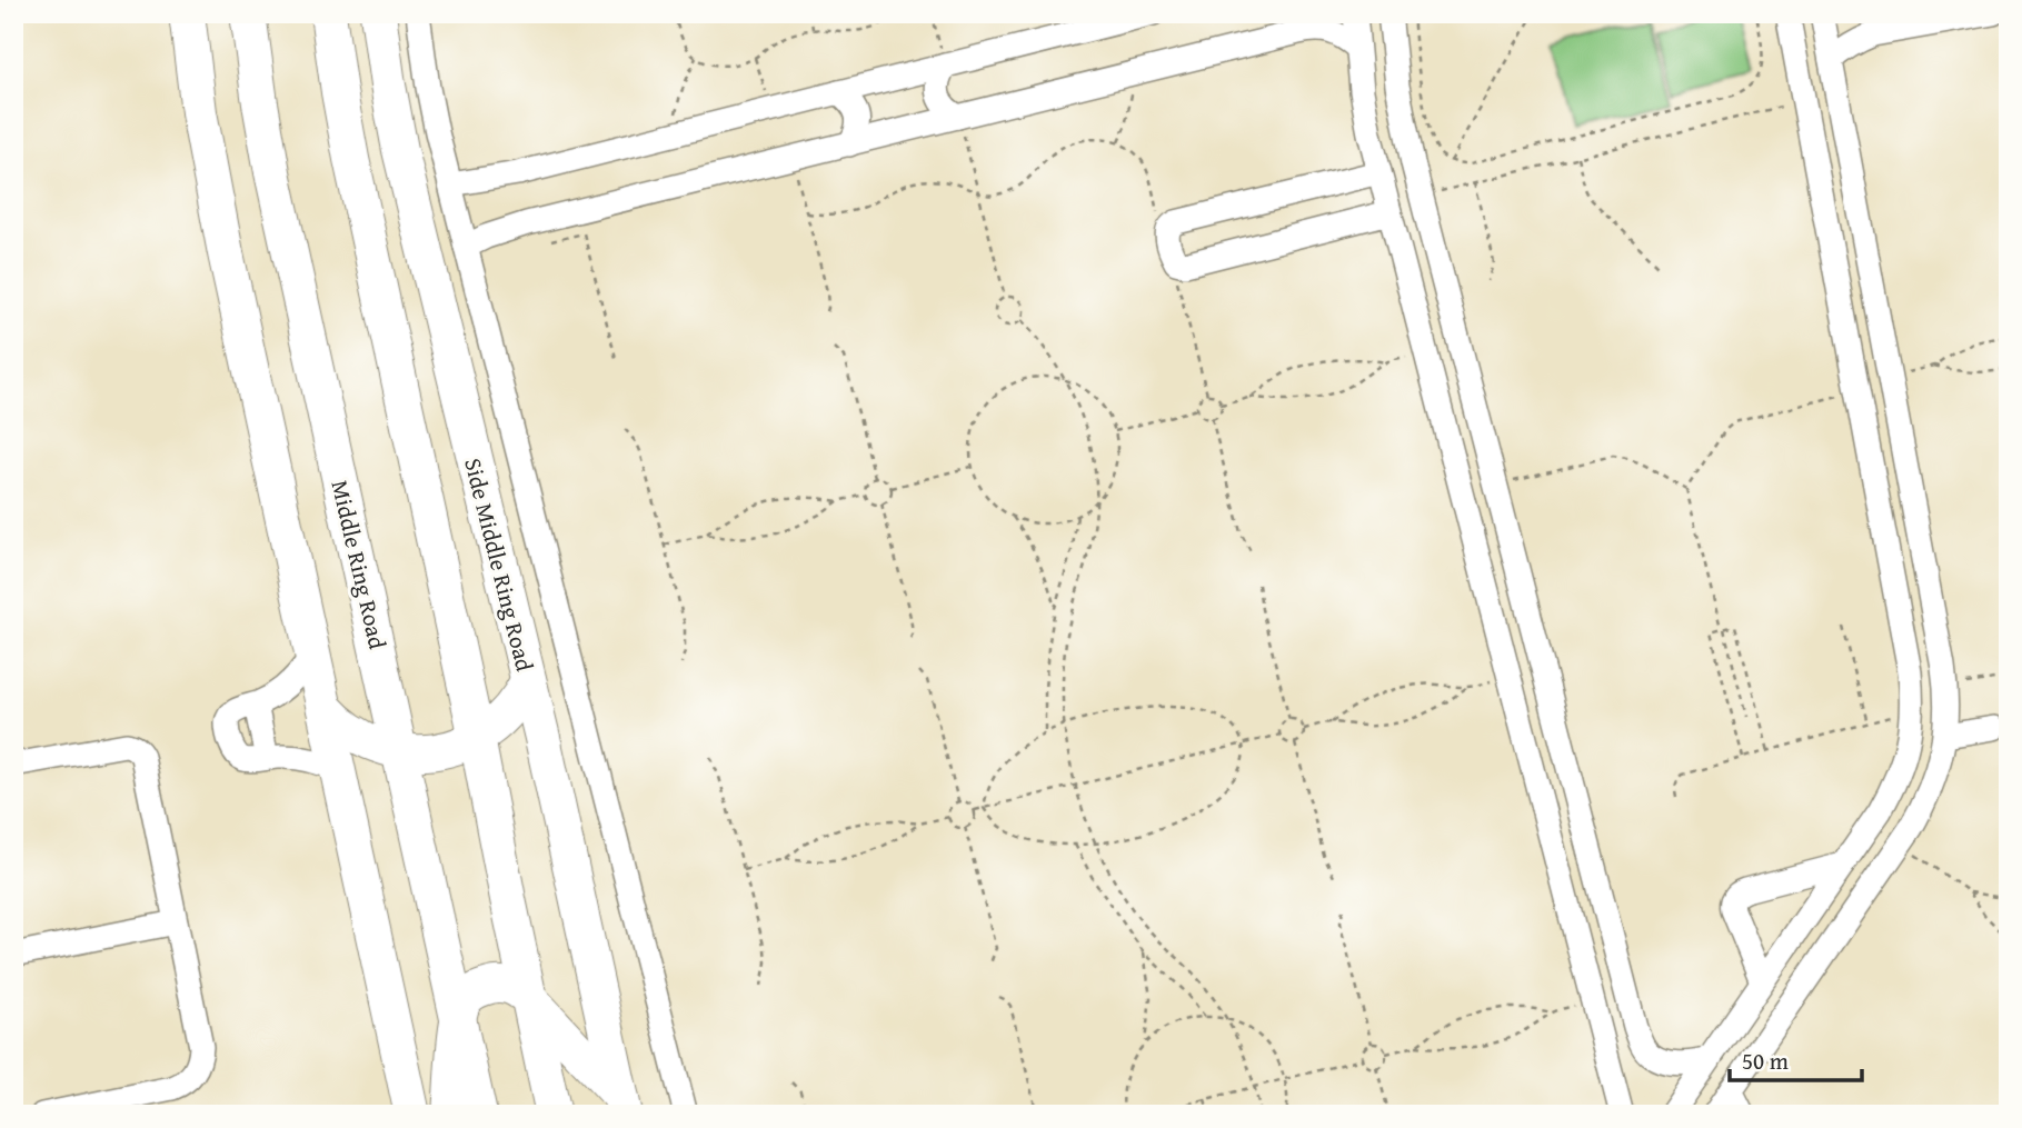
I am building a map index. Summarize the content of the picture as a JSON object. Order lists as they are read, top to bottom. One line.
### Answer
{"streets":{"highway":["Middle Ring Road","Side Middle Ring Road"]},"scale_bar":"50 m"}
